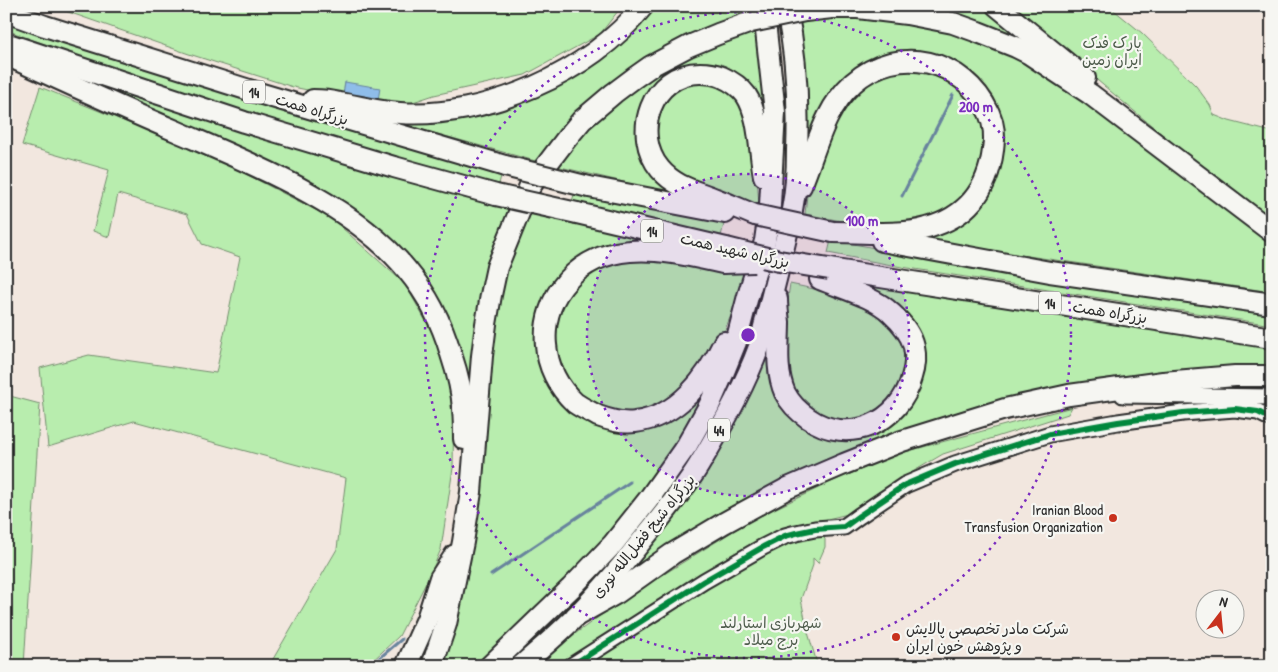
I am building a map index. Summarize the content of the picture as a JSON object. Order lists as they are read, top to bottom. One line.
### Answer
{"streets":{"highway":["14","بزرگراه همت","بزرگراه شهید همت","44","بزرگراه شیخ فضل‌الله نوری"]},"crossings":[["14","بزرگراه همت"],["14","بزرگراه شیخ فضل‌الله نوری"],["بزرگراه همت","بزرگراه شیخ فضل‌الله نوری"]],"parks":["پارک فدک ایران زمین","شهربازی استارلند برج میلاد"],"places":["Iranian Blood Transfusion Organization","شرکت مادر تخصصی پالایش و پژوهش خون ایران"],"north":"top","rings":["200 m","100 m"]}
